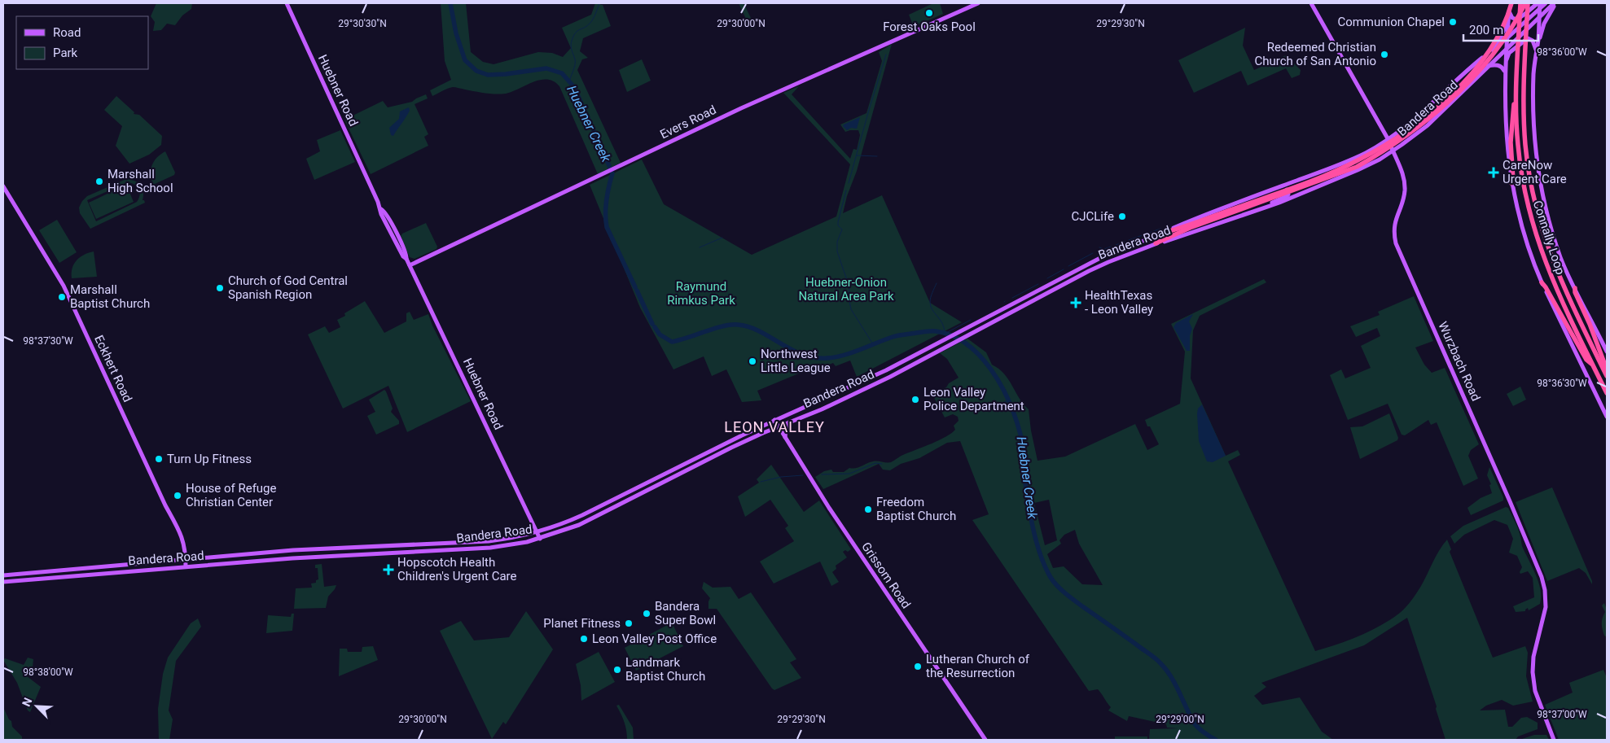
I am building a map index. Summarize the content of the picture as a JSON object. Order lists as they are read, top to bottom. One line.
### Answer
{"streets":{"highway":["Connally Loop"],"main road":["Huebner Road","Bandera Road","Evers Road","Wurzbach Road","Eckhert Road","Grissom Road"]},"crossings":[["Huebner Road","Bandera Road"],["Huebner Road","Evers Road"],["Bandera Road","Wurzbach Road"],["Bandera Road","Eckhert Road"],["Bandera Road","Grissom Road"]],"districts":["LEON VALLEY"],"water":["Huebner Creek"],"parks":["Huebner-Onion Natural Area Park","Raymund Rimkus Park"],"places":{"other":["Forest Oaks Pool","Communion Chapel","Redeemed Christian Church of San Antonio","Marshall High School","CJCLife","Church of God Central Spanish Region","Marshall Baptist Church","Northwest Little League","Leon Valley Police Department","Turn Up Fitness","House of Refuge Christian Center","Freedom Baptist Church","Bandera Super Bowl","Planet Fitness","Leon Valley Post Office","Lutheran Church of the Resurrection","Landmark Baptist Church"],"health":["CareNow Urgent Care","HealthTexas - Leon Valley","Hopscotch Health Children's Urgent Care"]},"legend":["Road","Park"],"scale_bar":"200 m","north":"top left","coordinates":["29°30'30\"N","29°30'00\"N","29°29'30\"N","98°36'00\"W","98°37'30\"W","98°36'30\"W","98°38'00\"W","98°37'00\"W","29°29'00\"N"]}
